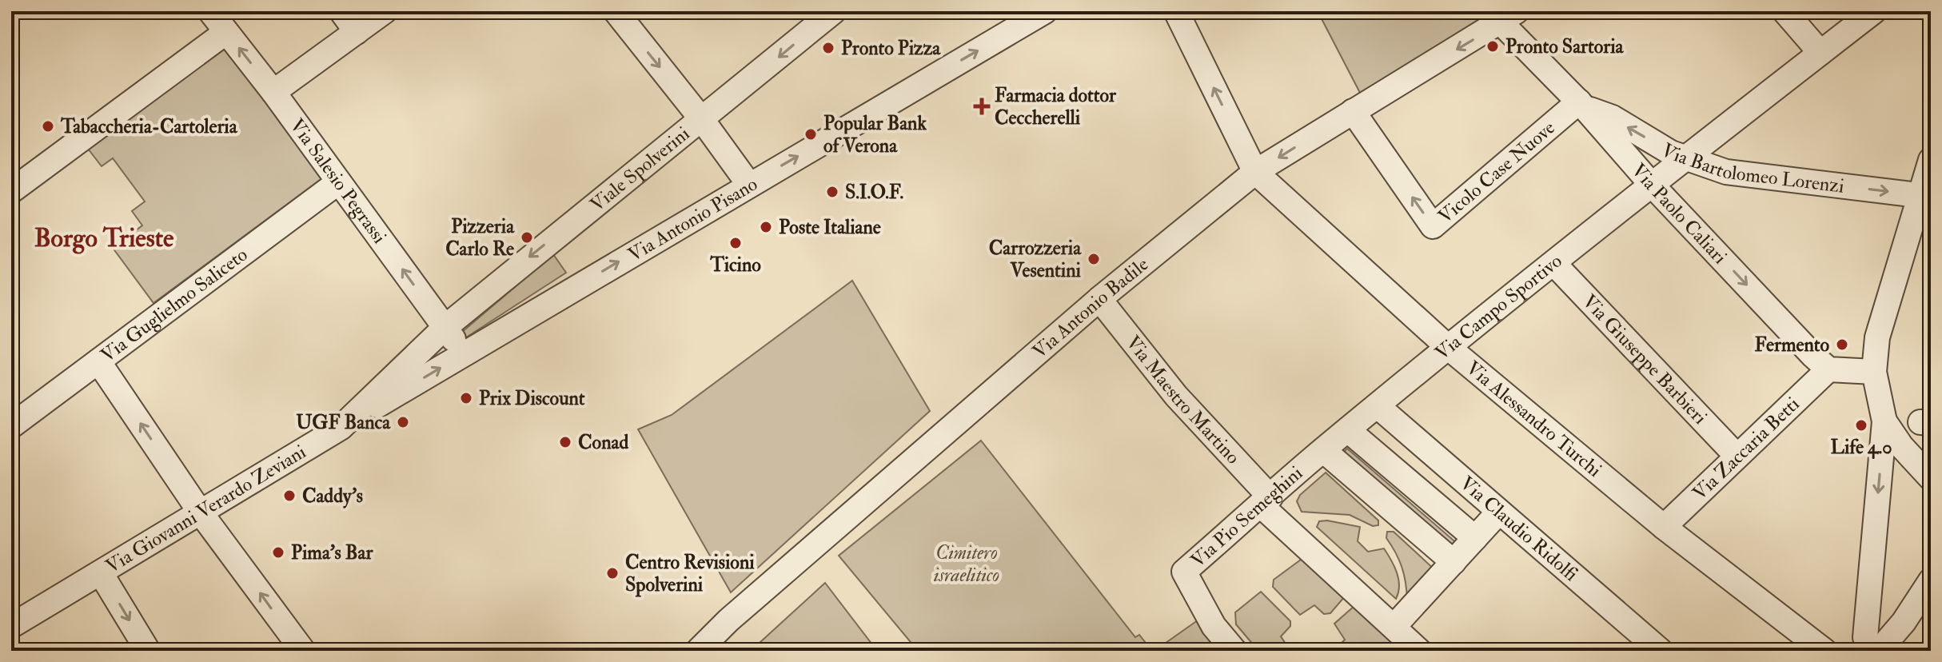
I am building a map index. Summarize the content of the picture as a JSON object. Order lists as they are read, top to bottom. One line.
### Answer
{"streets":{"street":["Via Bartolomeo Lorenzi","Viale Spolverini","Vicolo Case Nuove","Via Salesio Pegrassi","Via Paolo Caliari","Via Antonio Pisano","Via Guglielmo Saliceto","Via Campo Sportivo","Via Antonio Badile","Via Giuseppe Barbieri","Via Maestro Martino","Via Alessandro Turchi","Via Zaccaria Betti","Via Giovanni Verardo Zeviani","Via Pio Semeghini","Via Claudio Ridolfi"]},"crossings":[["Via Bartolomeo Lorenzi","Vicolo Case Nuove"],["Via Bartolomeo Lorenzi","Via Paolo Caliari"],["Via Bartolomeo Lorenzi","Via Campo Sportivo"],["Viale Spolverini","Via Salesio Pegrassi"],["Viale Spolverini","Via Giovanni Verardo Zeviani"],["Vicolo Case Nuove","Via Paolo Caliari"],["Vicolo Case Nuove","Via Antonio Badile"],["Via Salesio Pegrassi","Via Antonio Pisano"],["Via Salesio Pegrassi","Via Guglielmo Saliceto"],["Via Salesio Pegrassi","Via Giovanni Verardo Zeviani"],["Via Paolo Caliari","Via Campo Sportivo"],["Via Paolo Caliari","Via Antonio Badile"],["Via Paolo Caliari","Via Zaccaria Betti"],["Via Antonio Pisano","Via Giovanni Verardo Zeviani"],["Via Campo Sportivo","Via Giuseppe Barbieri"],["Via Campo Sportivo","Via Alessandro Turchi"],["Via Campo Sportivo","Via Pio Semeghini"],["Via Campo Sportivo","Via Claudio Ridolfi"],["Via Antonio Badile","Via Maestro Martino"],["Via Antonio Badile","Via Alessandro Turchi"],["Via Giuseppe Barbieri","Via Zaccaria Betti"],["Via Maestro Martino","Via Pio Semeghini"],["Via Alessandro Turchi","Via Zaccaria Betti"]],"one_way":["Viale Spolverini","Via Salesio Pegrassi","Via Paolo Caliari","Via Antonio Pisano"],"districts":["Borgo Trieste"],"parks":["Cimitero israelitico"],"places":{"other":["Pronto Sartoria","Pronto Pizza","Tabaccheria-Cartoleria","Popular Bank of Verona","S.I.O.F.","Poste Italiane","Pizzeria Carlo Re","Ticino","Carrozzeria Vesentini","Fermento","Prix Discount","UGF Banca","Life 4.0","Conad","Caddy's","Pima's Bar","Centro Revisioni Spolverini"],"health":["Farmacia dottor Ceccherelli"]}}
